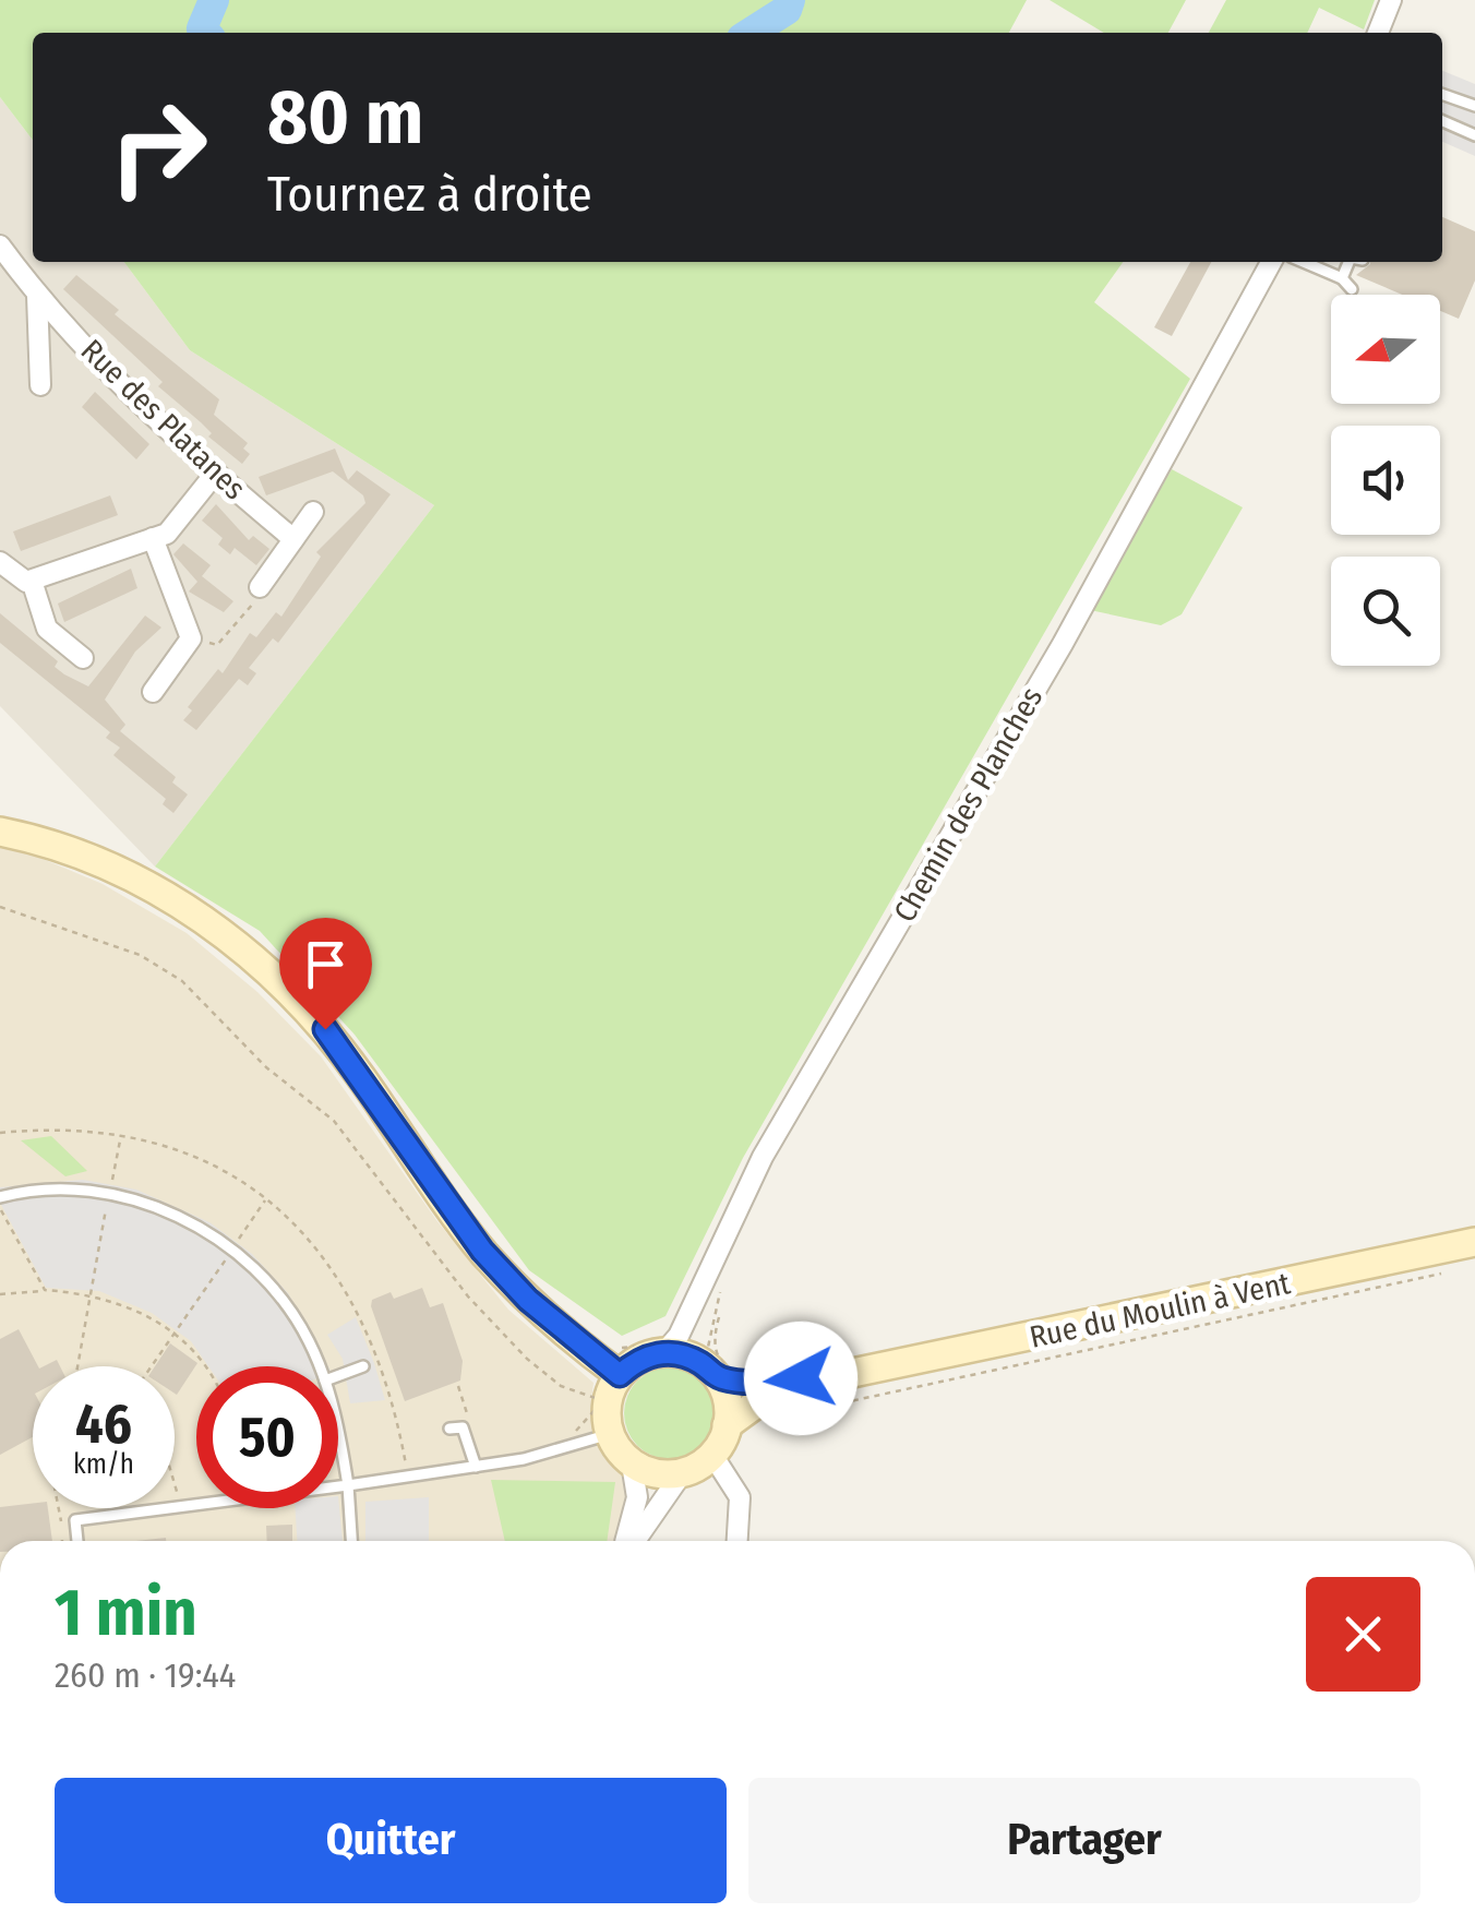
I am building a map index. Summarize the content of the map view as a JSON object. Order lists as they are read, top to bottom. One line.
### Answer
{"streets":{"main road":["Rue du Moulin à Vent"],"street":["Rue des Platanes","Chemin des Planches"]},"north":"left","page":{"turn":["80 m","Tournez à droite"],"speed":"46 km/h","limit":"50","heading":["1 min","260 m · 19:44"],"buttons":["Quitter","Partager"]}}
